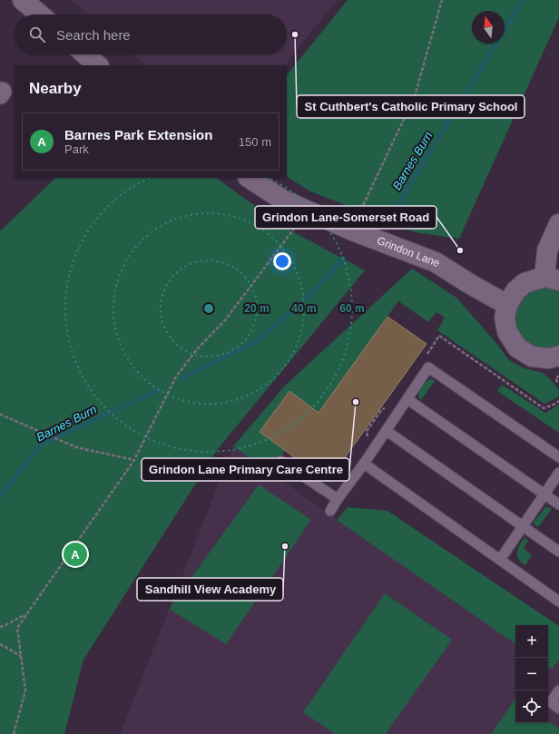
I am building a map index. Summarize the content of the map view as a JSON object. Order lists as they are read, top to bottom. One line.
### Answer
{"streets":{"street":["Grindon Lane"]},"water":["Barnes Burn"],"places":["St Cuthbert's Catholic Primary School","Grindon Lane-Somerset Road","Grindon Lane Primary Care Centre","Sandhill View Academy"],"north":"top","page":{"search":"Search here","heading":"Nearby","list":[{"mark":"A","name":"Barnes Park Extension","note":"Park","value":"150 m"}],"pins":"A","map_buttons":["+","−"]},"rings":["20 m","40 m","60 m"]}
